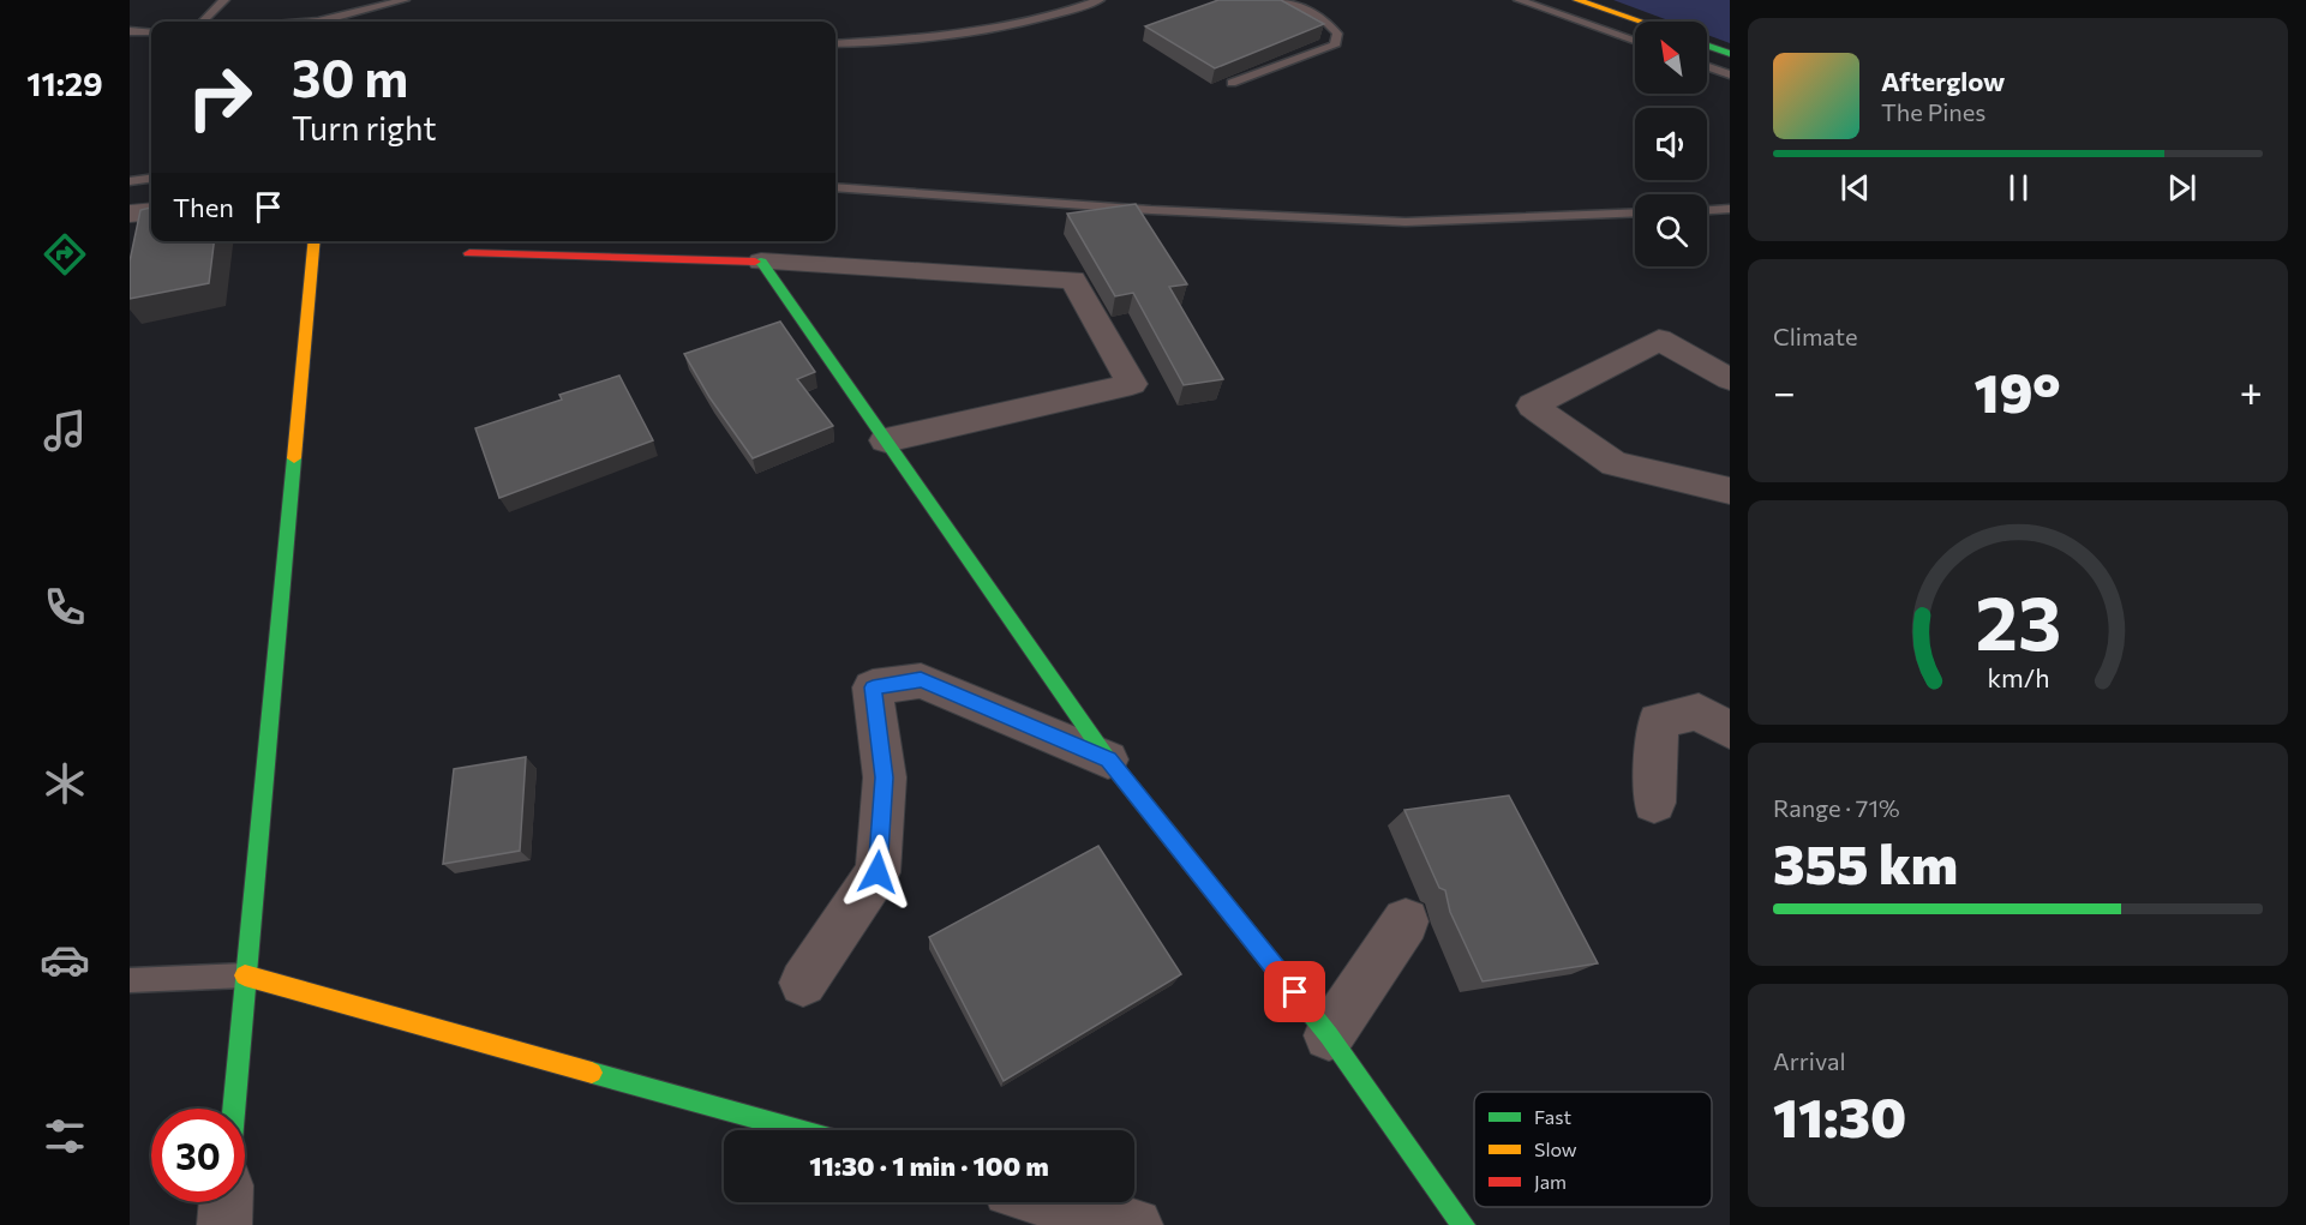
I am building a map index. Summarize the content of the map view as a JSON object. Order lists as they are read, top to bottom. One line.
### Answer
{"legend":["Fast","Slow","Jam"],"north":"top left","page":{"tabs":"11:29","turn":["30 m","Turn right"],"song":["Afterglow","The Pines"],"then":"Then","tile":["Climate",["Range · 71%","355 km"],["Arrival","11:30"]],"heat":["−","19°","+"],"limit":"30","trip":"11:30 · 1 min · 100 m","gauge":["23","km/h"]}}
